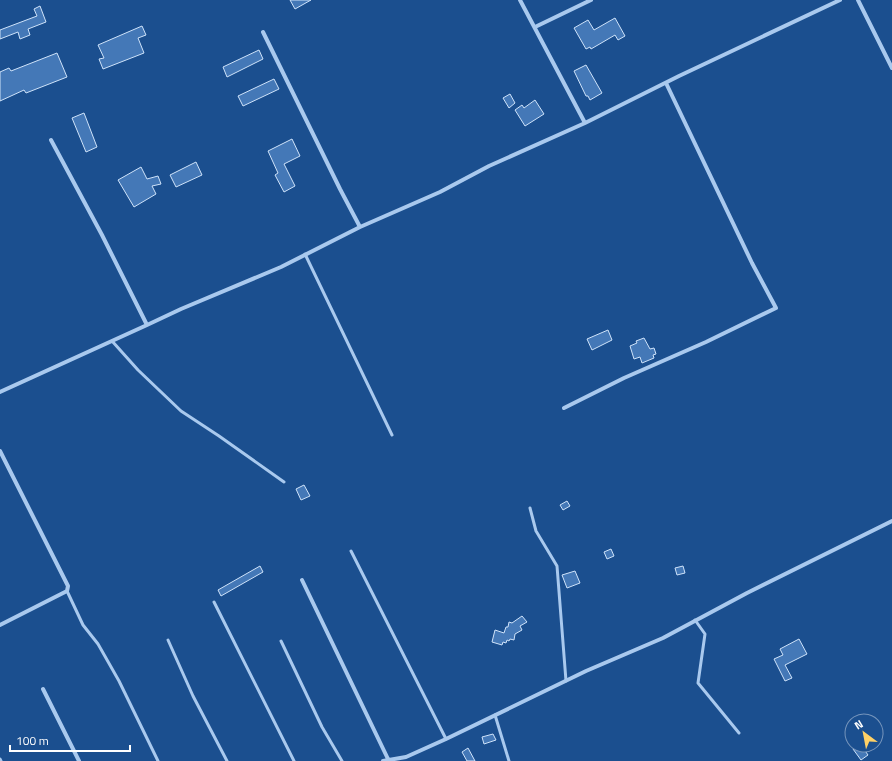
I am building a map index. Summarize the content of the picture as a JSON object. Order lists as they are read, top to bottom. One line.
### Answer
{"scale_bar":"100 m","north":"top left"}
